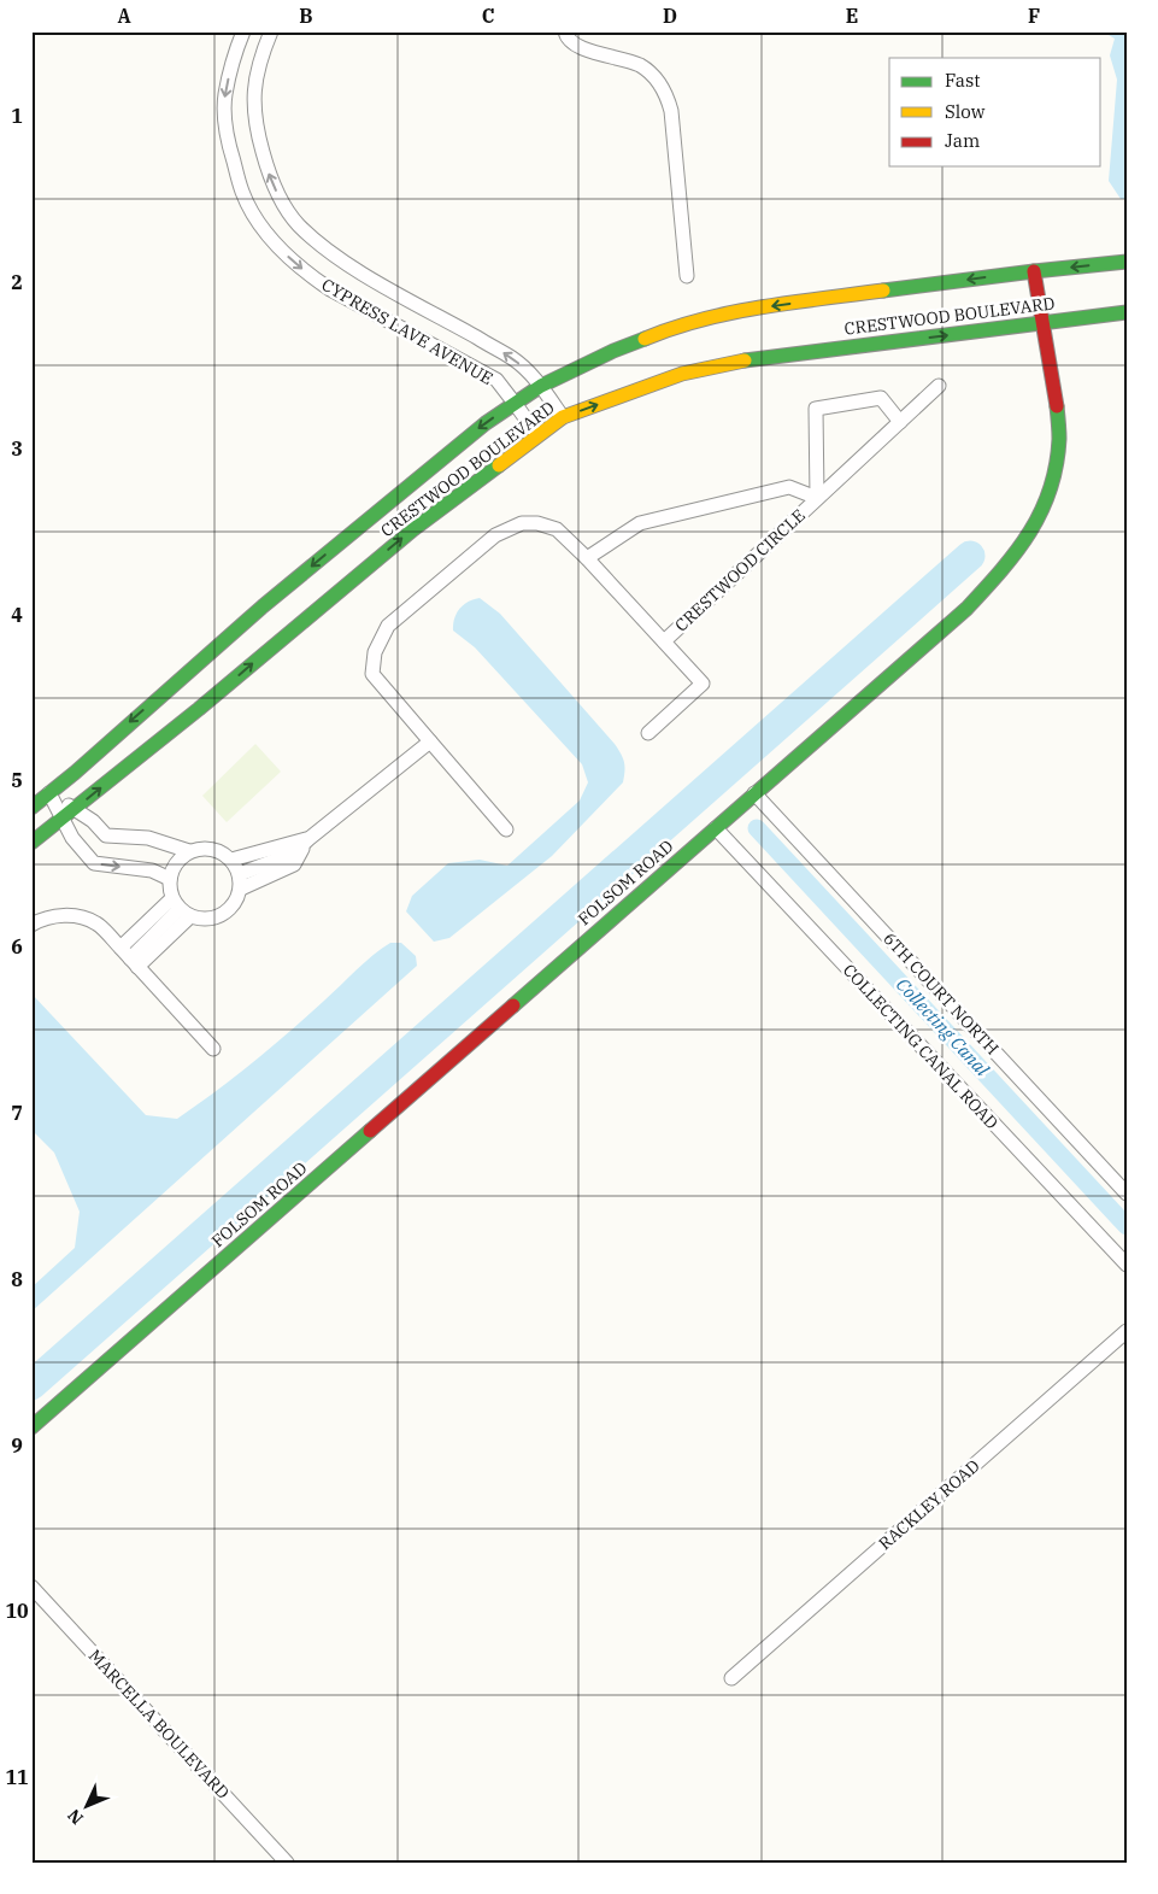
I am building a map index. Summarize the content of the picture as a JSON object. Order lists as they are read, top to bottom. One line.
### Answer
{"streets":{"main road":["CRESTWOOD BOULEVARD","FOLSOM ROAD"],"street":["CYPRESS LAVE AVENUE","CRESTWOOD CIRCLE","6TH COURT NORTH","COLLECTING CANAL ROAD","RACKLEY ROAD","MARCELLA BOULEVARD"]},"crossings":[["CRESTWOOD BOULEVARD","CYPRESS LAVE AVENUE"],["CRESTWOOD BOULEVARD","FOLSOM ROAD"],["FOLSOM ROAD","6TH COURT NORTH"],["FOLSOM ROAD","COLLECTING CANAL ROAD"]],"water":["Collecting Canal"],"legend":["Fast","Slow","Jam"],"north":"bottom left","grid":{"columns":["A","B","C","D","E","F"],"rows":["1","2","3","4","5","6","7","8","9","10","11"]}}
